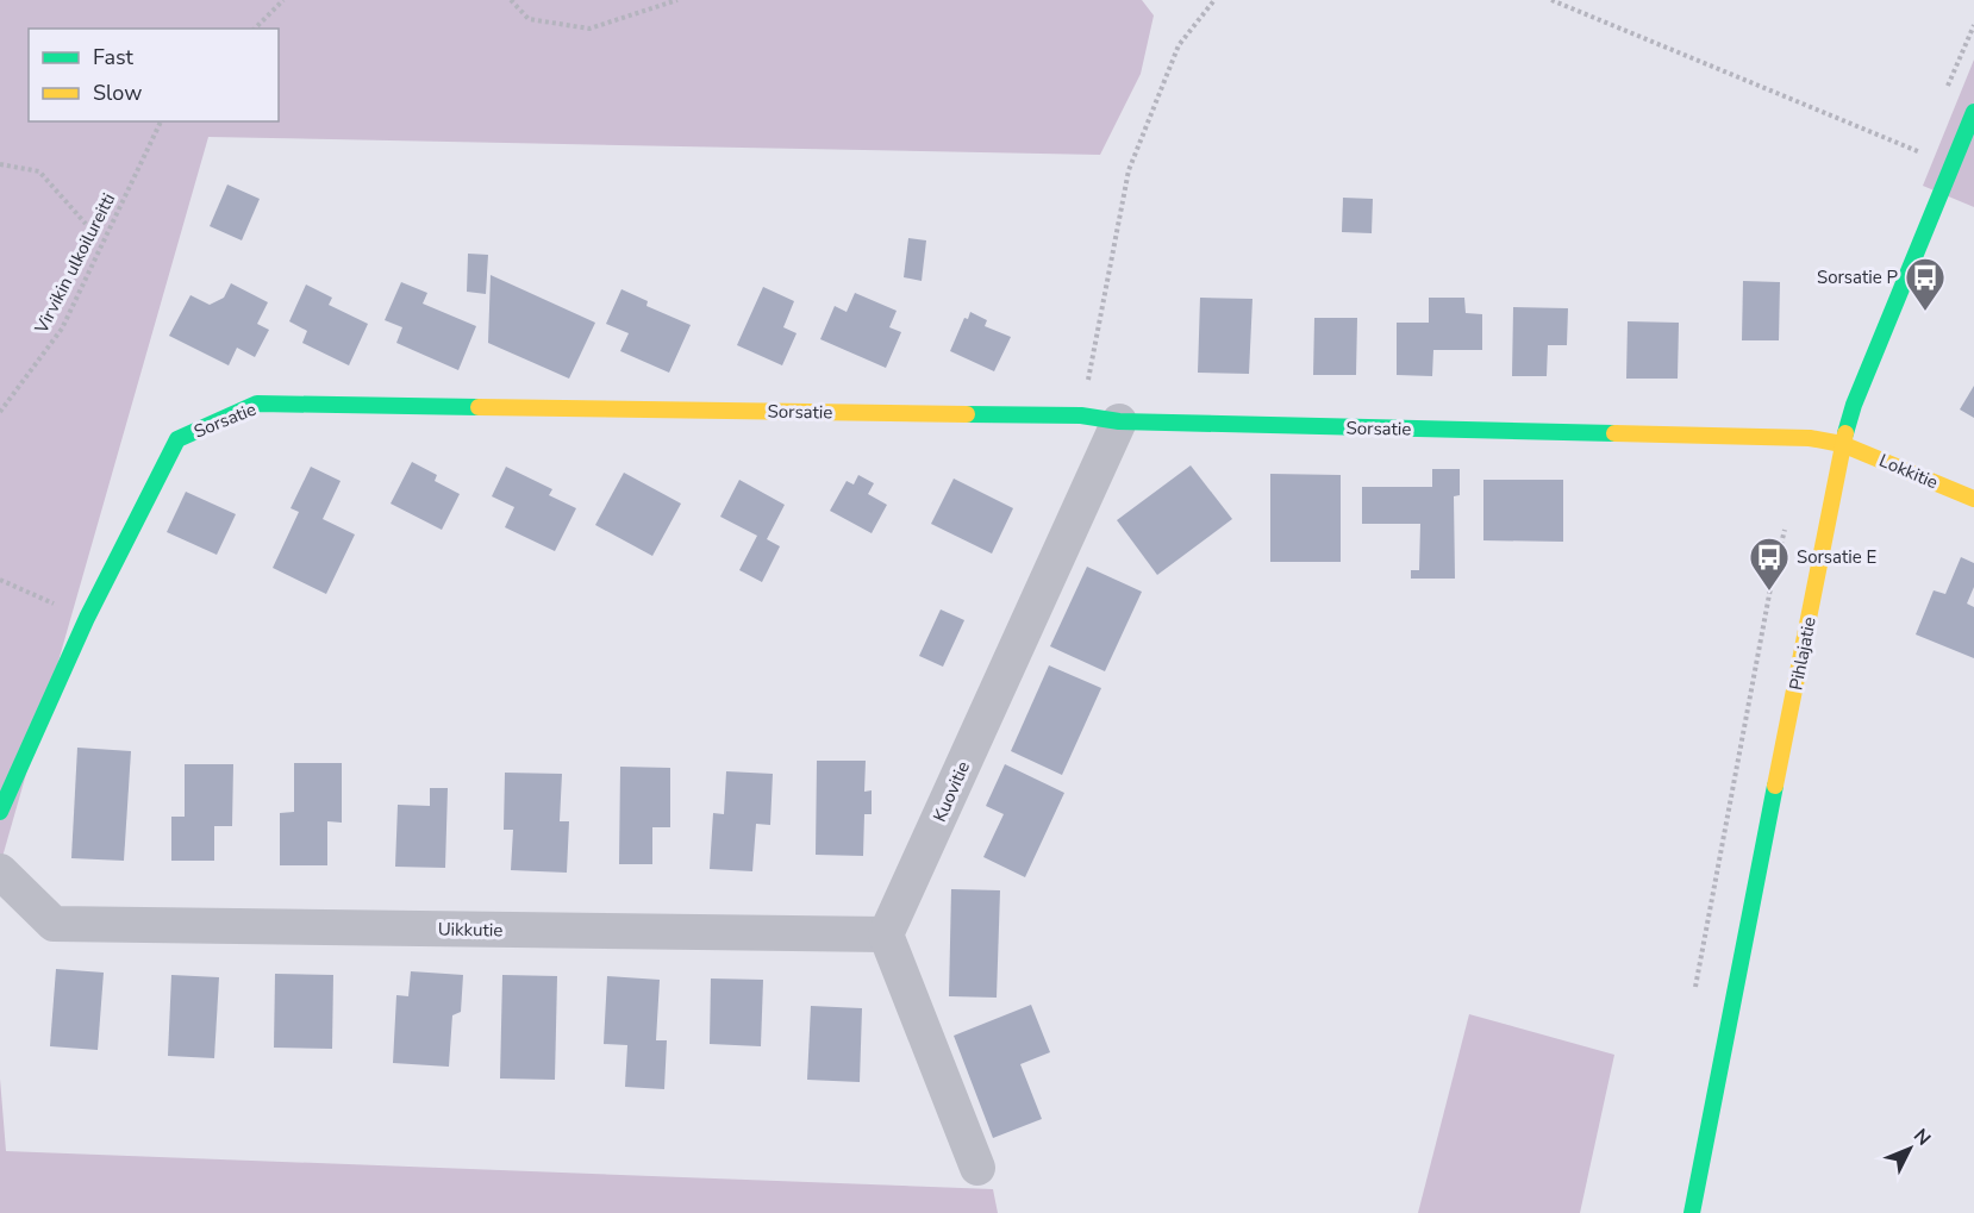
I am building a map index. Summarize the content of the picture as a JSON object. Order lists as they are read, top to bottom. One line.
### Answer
{"streets":{"street":["Sorsatie","Lokkitie","Pihlajatie","Kuovitie","Uikkutie"],"path":["Virvikin ulkoilureitti"]},"crossings":[["Sorsatie","Lokkitie"],["Sorsatie","Pihlajatie"],["Sorsatie","Kuovitie"],["Lokkitie","Pihlajatie"],["Kuovitie","Uikkutie"]],"places":{"bus stop":["Sorsatie P","Sorsatie E"]},"legend":["Fast","Slow"],"north":"top right"}
